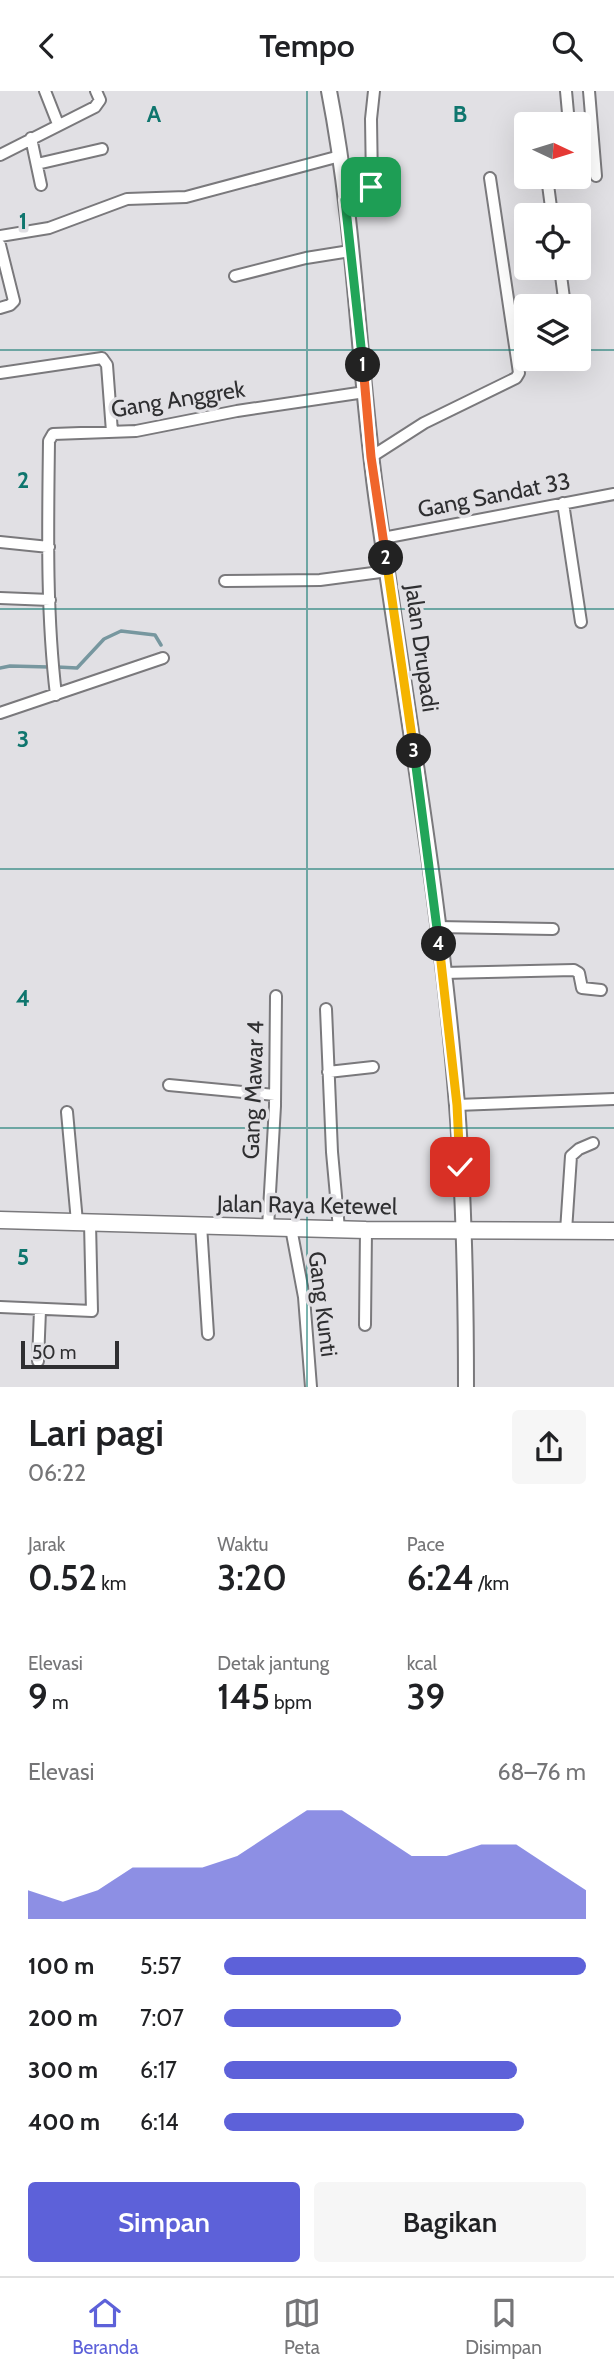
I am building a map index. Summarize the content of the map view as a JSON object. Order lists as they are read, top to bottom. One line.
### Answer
{"streets":{"main road":["Jalan Raya Ketewel"],"street":["Gang Anggrek","Gang Sandat 33","Jalan Drupadi","Gang Mawar 4","Gang Kunti"]},"crossings":[["Gang Anggrek","Jalan Drupadi"],["Gang Sandat 33","Jalan Drupadi"],["Jalan Drupadi","Jalan Raya Ketewel"],["Gang Mawar 4","Jalan Raya Ketewel"],["Jalan Raya Ketewel","Gang Kunti"]],"scale_bar":"50 m","north":"right","page":{"header":"Tempo","pins":["1","2","3","4"],"scale":"50 m","heading":["Lari pagi","06:22"],"stats":[["Jarak","0.52 km"],["Waktu","3:20"],["Pace","6:24 /km"],["Elevasi","9 m"],["Detak jantung","145 bpm"],["kcal","39"]],"chart":["Elevasi","68–76 m"],"list":[{"name":"100 m","note":"5:57"},{"name":"200 m","note":"7:07"},{"name":"300 m","note":"6:17"},{"name":"400 m","note":"6:14"}],"buttons":["Simpan","Bagikan"],"tabs":["Beranda","Peta","Disimpan"]},"grid":{"columns":["A","B"],"rows":["1","2","3","4","5"]}}
